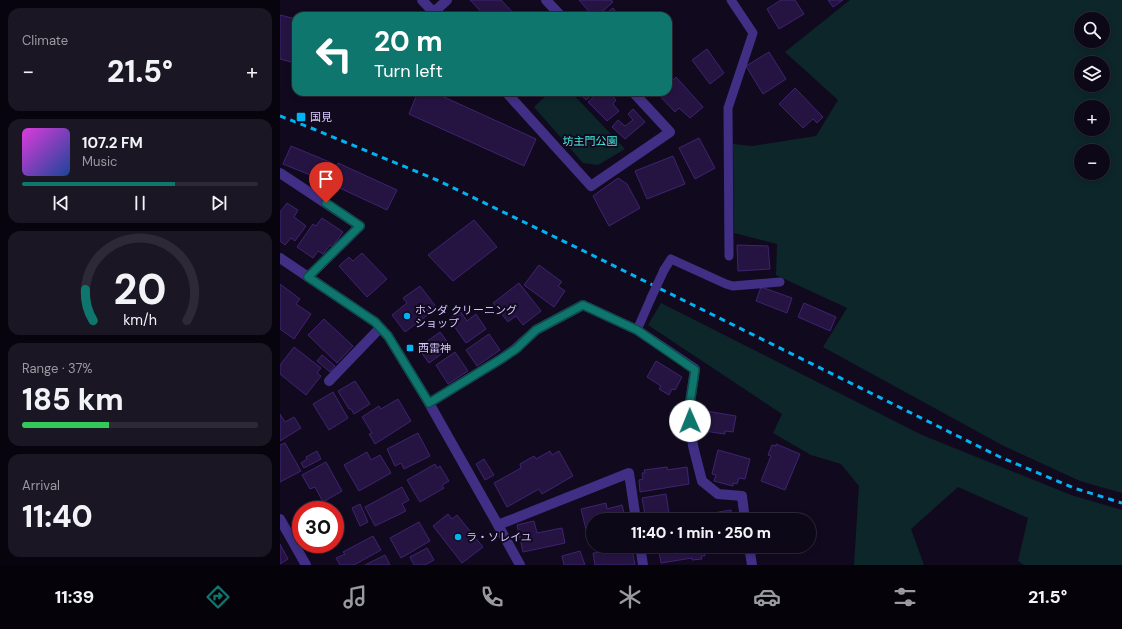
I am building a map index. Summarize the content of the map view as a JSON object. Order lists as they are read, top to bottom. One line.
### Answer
{"parks":["坊主門公園"],"places":{"transit":["国見","西雷神"],"other":["ホンダ クリーニング ショップ","ラ・ソレイユ"]},"page":{"tile":["Climate",["Range · 37%","185 km"],["Arrival","11:40"]],"map_buttons":["+","−"],"turn":["20 m","Turn left"],"heat":["−","21.5°","+"],"song":["107.2 FM","Music"],"limit":"30","trip":"11:40 · 1 min · 250 m","tabs":["11:39","21.5°"],"gauge":["20","km/h"]}}
